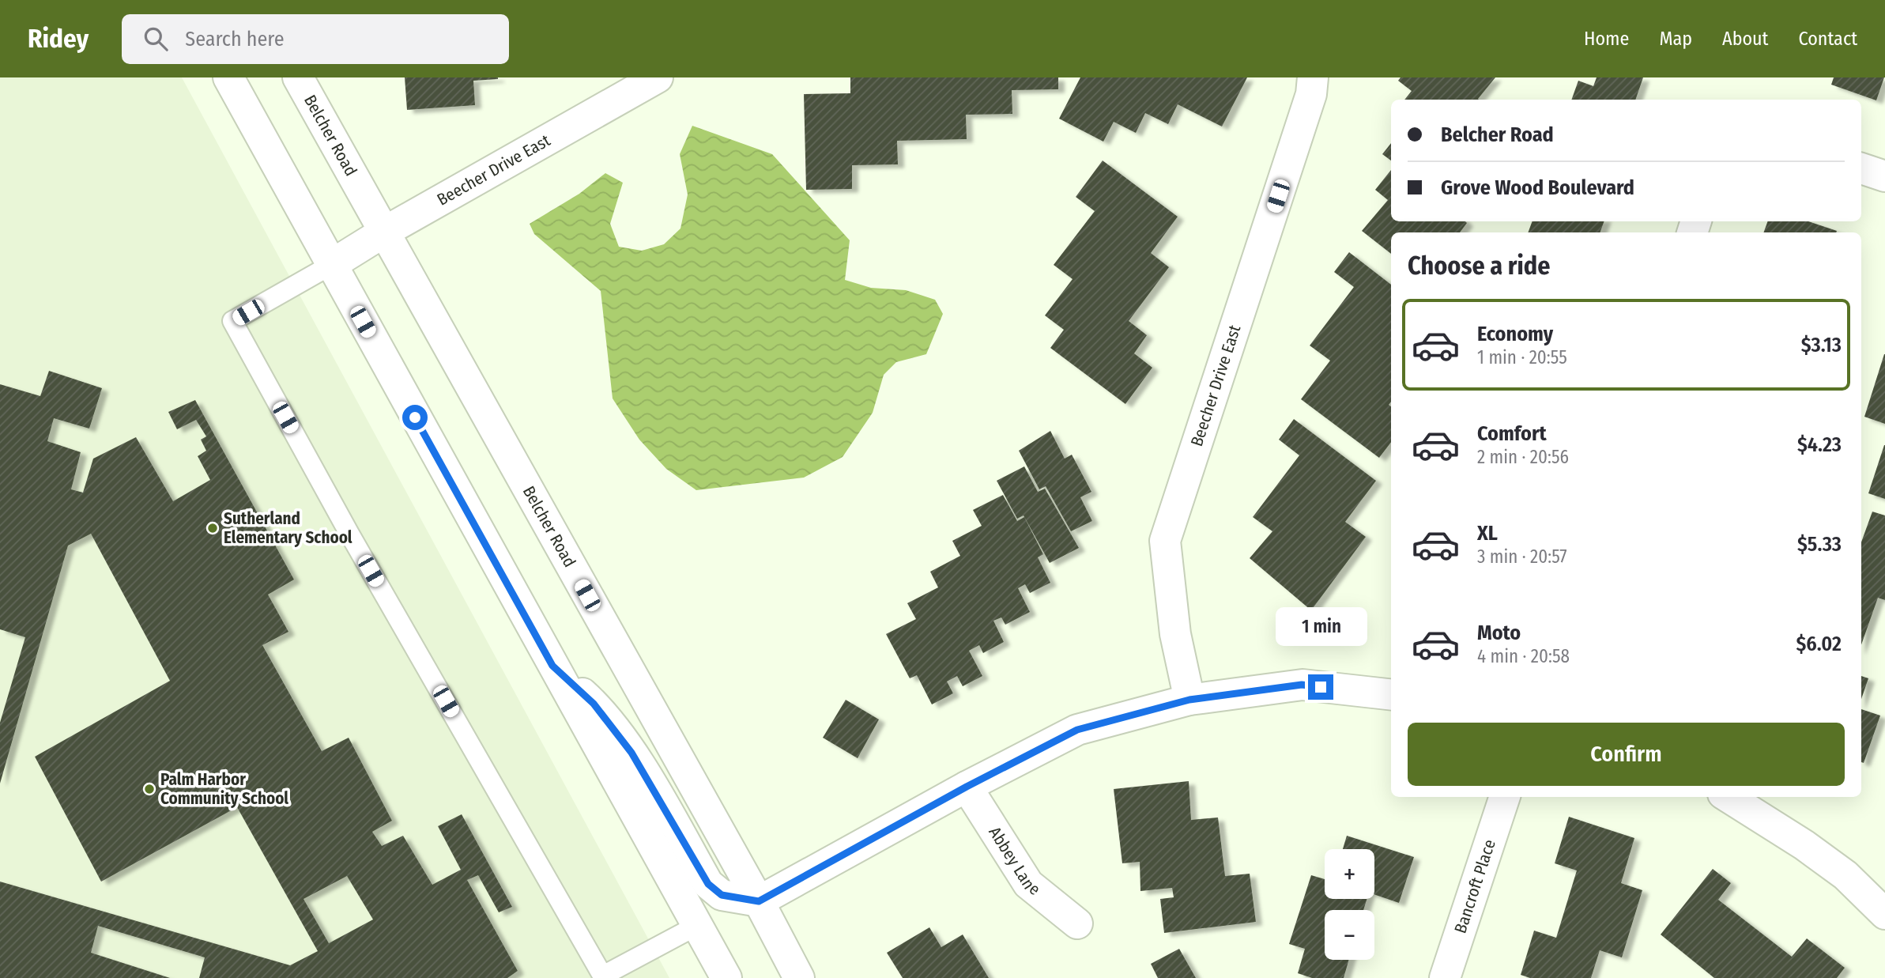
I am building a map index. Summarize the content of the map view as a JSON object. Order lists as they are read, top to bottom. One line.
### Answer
{"streets":{"main road":["Belcher Road","Beecher Drive East","Abbey Lane","Bancroft Place"]},"crossings":[["Belcher Road","Beecher Drive East"]],"places":["Sutherland Elementary School","Palm Harbor Community School"],"page":{"header":"Ridey","search":"Search here","nav":["Home","Map","About","Contact"],"banner":["Belcher Road","Grove Wood Boulevard"],"heading":"Choose a ride","list":[{"name":"Economy","note":"1 min · 20:55","value":"$3.13"},{"name":"Comfort","note":"2 min · 20:56","value":"$4.23"},{"name":"XL","note":"3 min · 20:57","value":"$5.33"},{"name":"Moto","note":"4 min · 20:58","value":"$6.02"}],"bubble":"1 min","buttons":"Confirm","map_buttons":["+","−"]}}
